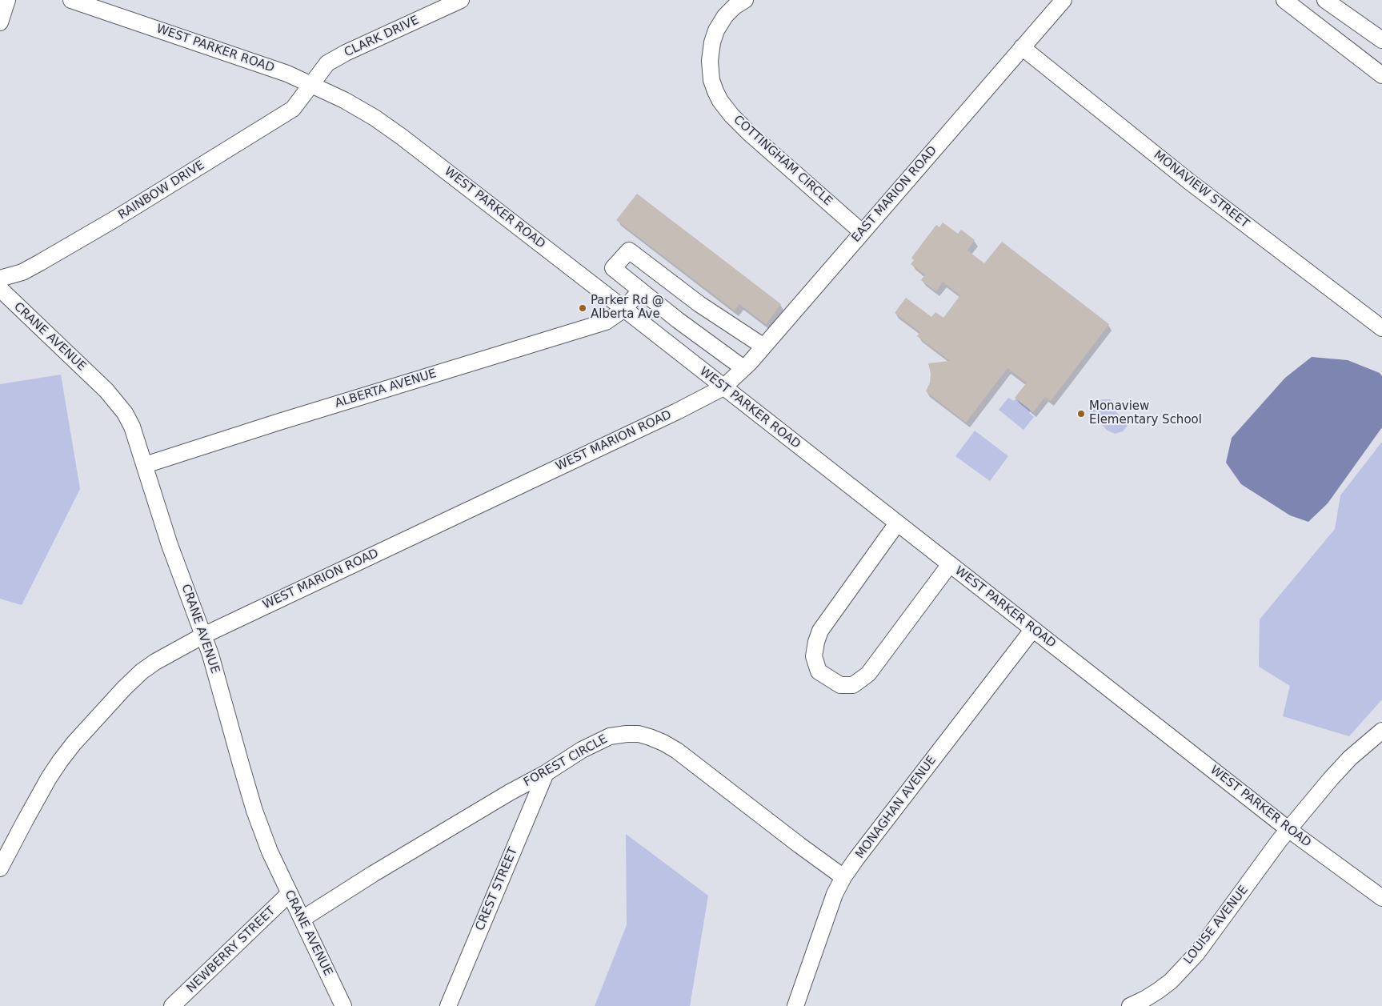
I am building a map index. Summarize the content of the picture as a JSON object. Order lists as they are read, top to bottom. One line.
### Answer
{"streets":{"street":["CLARK DRIVE","WEST PARKER ROAD","COTTINGHAM CIRCLE","MONAVIEW STREET","RAINBOW DRIVE","EAST MARION ROAD","CRANE AVENUE","ALBERTA AVENUE","WEST MARION ROAD","FOREST CIRCLE","MONAGHAN AVENUE","CREST STREET","LOUISE AVENUE","NEWBERRY STREET"]},"crossings":[["CLARK DRIVE","WEST PARKER ROAD"],["CLARK DRIVE","RAINBOW DRIVE"],["WEST PARKER ROAD","RAINBOW DRIVE"],["WEST PARKER ROAD","EAST MARION ROAD"],["WEST PARKER ROAD","ALBERTA AVENUE"],["WEST PARKER ROAD","WEST MARION ROAD"],["WEST PARKER ROAD","MONAGHAN AVENUE"],["WEST PARKER ROAD","LOUISE AVENUE"],["COTTINGHAM CIRCLE","EAST MARION ROAD"],["MONAVIEW STREET","EAST MARION ROAD"],["EAST MARION ROAD","WEST MARION ROAD"],["CRANE AVENUE","ALBERTA AVENUE"],["CRANE AVENUE","WEST MARION ROAD"],["CRANE AVENUE","FOREST CIRCLE"],["CRANE AVENUE","NEWBERRY STREET"],["FOREST CIRCLE","MONAGHAN AVENUE"],["FOREST CIRCLE","CREST STREET"]],"places":["Parker Rd @ Alberta Ave","Monaview Elementary School"]}
